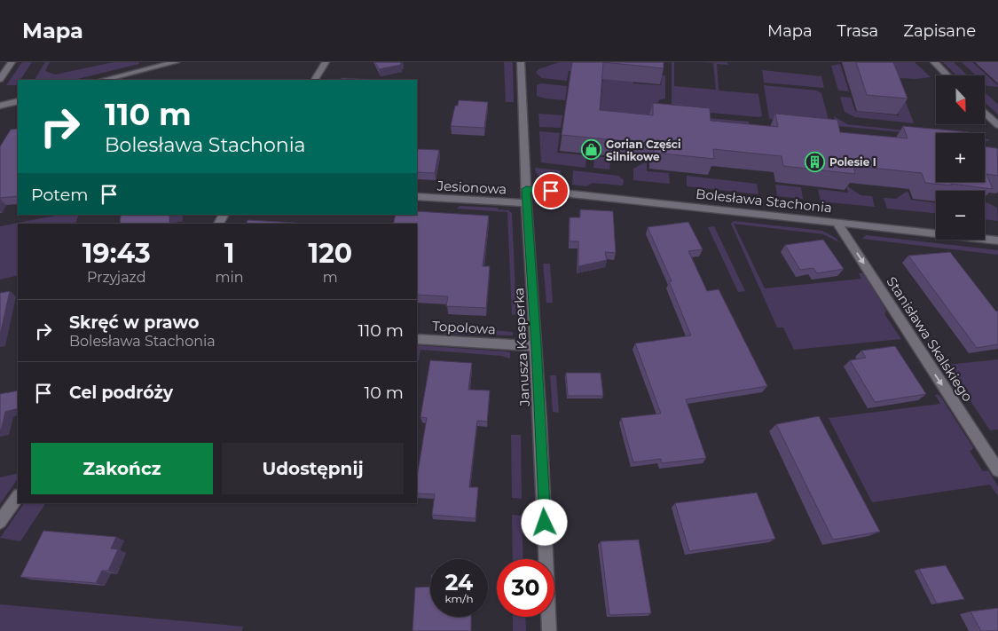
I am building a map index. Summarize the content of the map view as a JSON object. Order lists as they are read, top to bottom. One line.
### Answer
{"streets":{"street":["Jesionowa","Bolesława Stachonia","Topolowa","Stanisława Skalskiego","Janusza Kasperka"]},"crossings":[["Jesionowa","Janusza Kasperka"],["Bolesława Stachonia","Stanisława Skalskiego"],["Bolesława Stachonia","Janusza Kasperka"],["Topolowa","Janusza Kasperka"]],"one_way":["Stanisława Skalskiego"],"places":{"shop":["Gorian Części Silnikowe"],"building":["Polesie I"]},"north":"bottom","page":{"header":"Mapa","nav":["Mapa","Trasa","Zapisane"],"map_buttons":["+","−"],"turn":["110 m","Bolesława Stachonia"],"then":"Potem","eta":["19:43","Przyjazd","1","min","120","m"],"list":[{"name":"Skręć w prawo","note":"Bolesława Stachonia","value":"110 m"},{"name":"Cel podróży","value":"10 m"}],"buttons":["Zakończ","Udostępnij"],"speed":"24 km/h","limit":"30"}}
